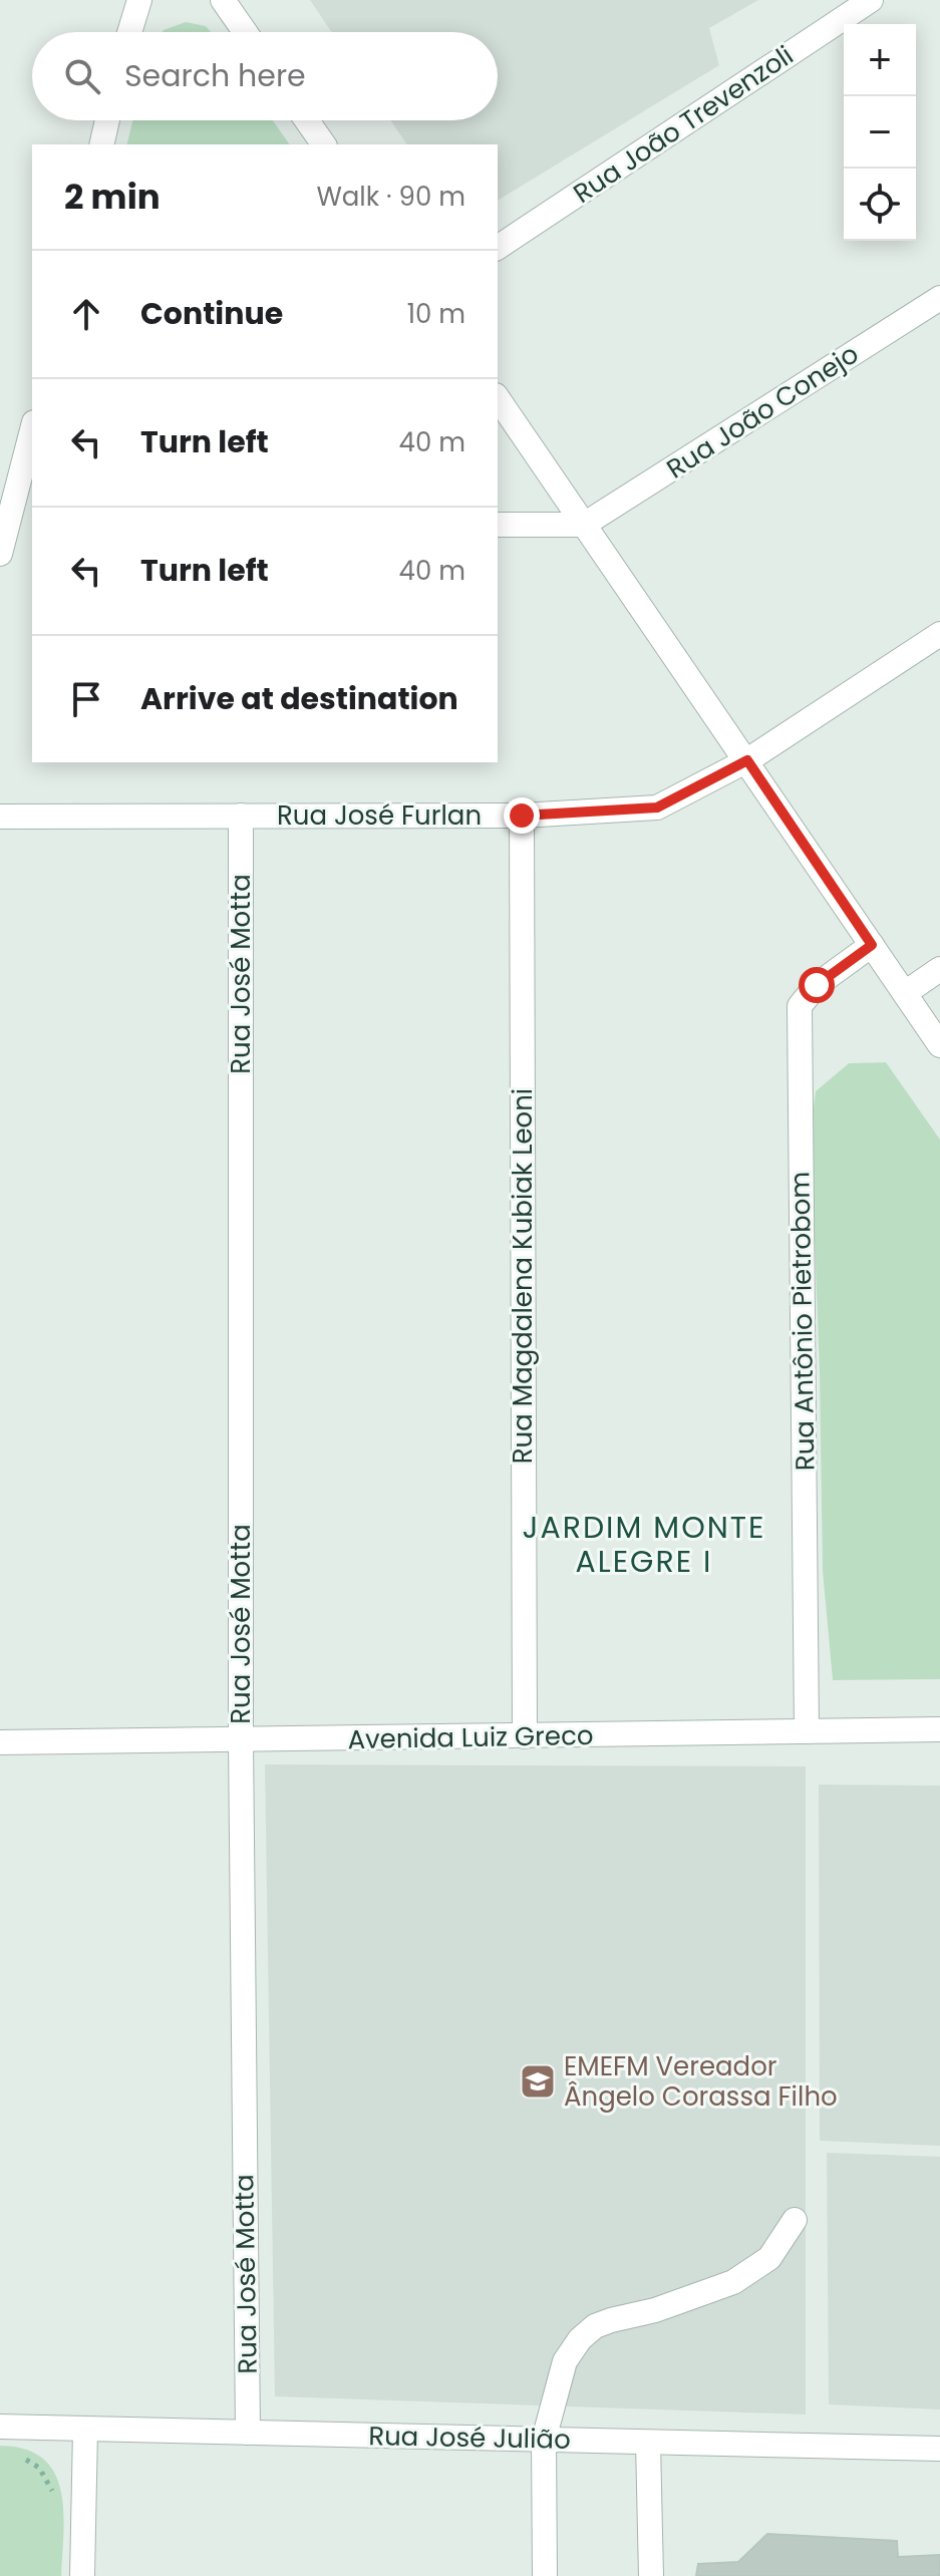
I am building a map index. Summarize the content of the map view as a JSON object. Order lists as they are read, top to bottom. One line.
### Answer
{"streets":{"street":["Rua João Trevenzoli","Rua João Conejo","Rua José Furlan","Rua José Motta","Rua Magdalena Kubiak Leoni","Rua Antônio Pietrobom","Avenida Luiz Greco","Rua José Julião"]},"crossings":[["Rua José Furlan","Rua José Motta"],["Rua José Furlan","Rua Magdalena Kubiak Leoni"],["Rua José Motta","Avenida Luiz Greco"],["Rua José Motta","Rua José Julião"],["Rua Magdalena Kubiak Leoni","Avenida Luiz Greco"],["Rua Antônio Pietrobom","Avenida Luiz Greco"]],"districts":["JARDIM MONTE ALEGRE I"],"places":{"school or university":["EMEFM Vereador Ângelo Corassa Filho"]},"page":{"map_buttons":["+","−"],"search":"Search here","heading":["2 min","Walk · 90 m"],"list":[["Continue","10 m"],["Turn left","40 m"],["Turn left","40 m"],"Arrive at destination"]}}
